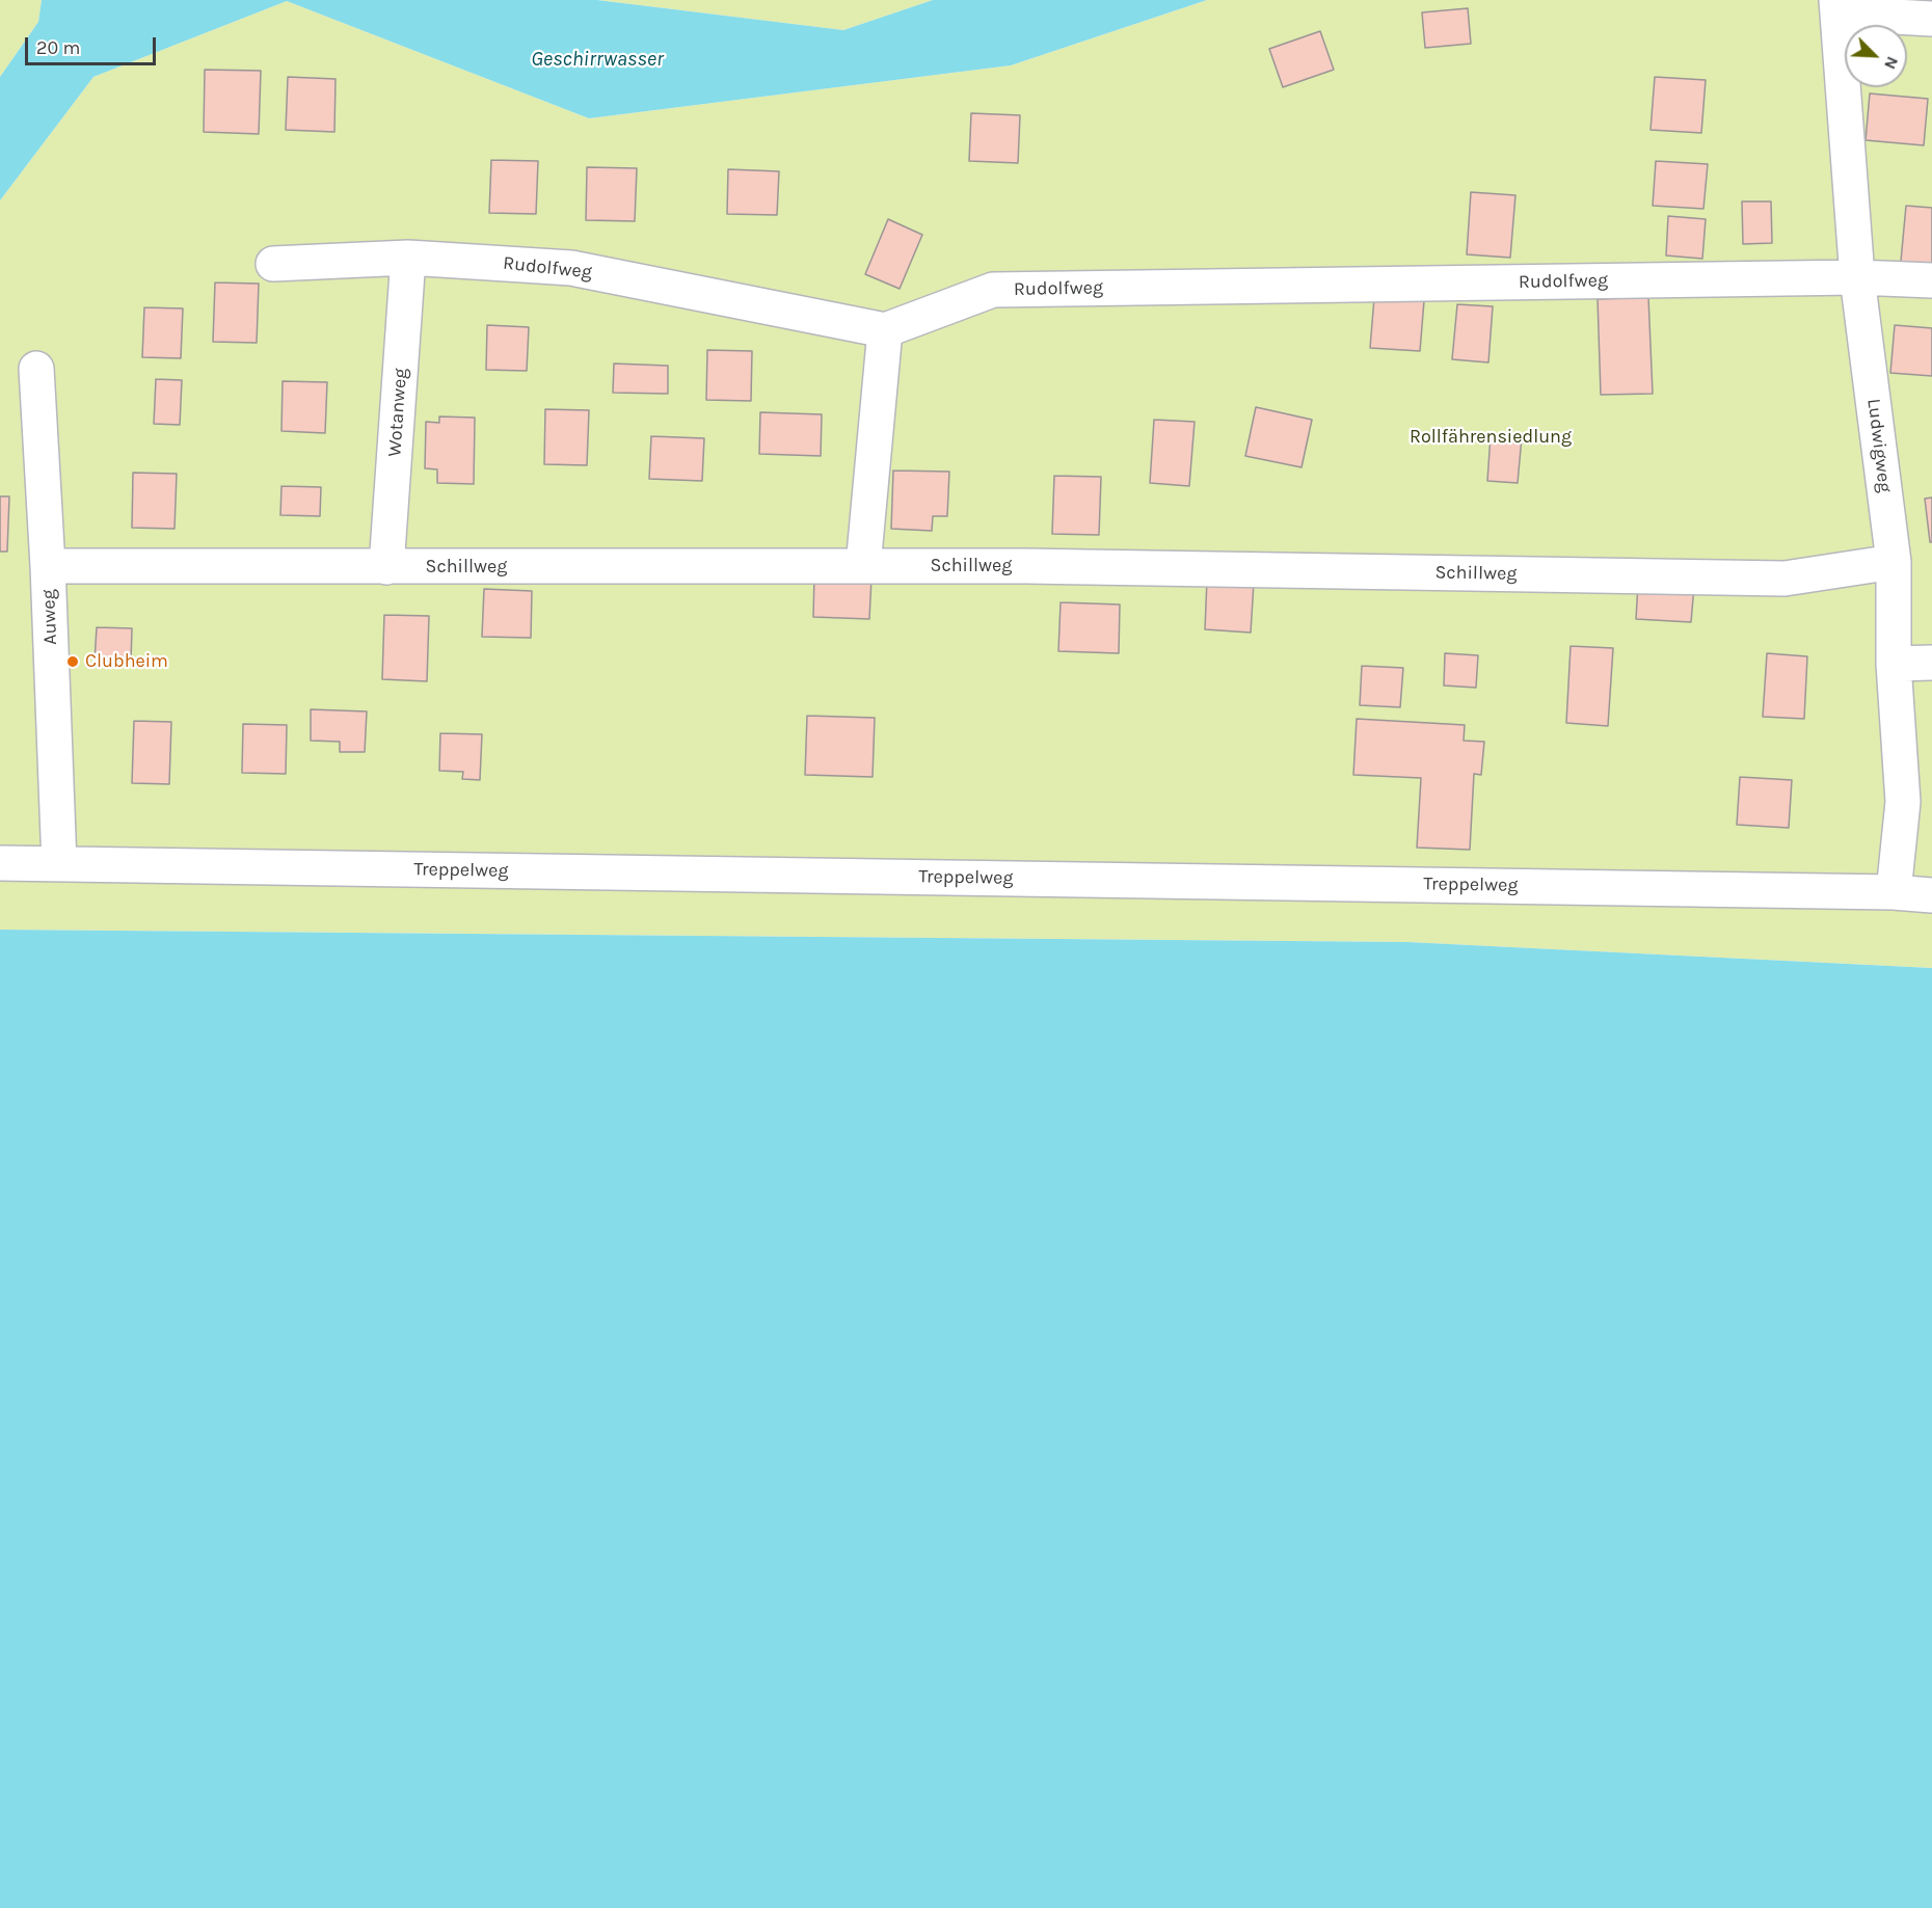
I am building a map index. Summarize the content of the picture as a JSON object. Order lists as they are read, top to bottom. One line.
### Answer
{"streets":{"street":["Rudolfweg","Wotanweg","Ludwigweg","Schillweg","Auweg","Treppelweg"]},"crossings":[["Rudolfweg","Wotanweg"],["Rudolfweg","Ludwigweg"],["Wotanweg","Schillweg"],["Ludwigweg","Schillweg"],["Ludwigweg","Treppelweg"],["Schillweg","Auweg"],["Auweg","Treppelweg"]],"water":["Geschirrwasser"],"parks":["Rollfährensiedlung"],"places":["Clubheim"],"scale_bar":"20 m","north":"bottom right"}
